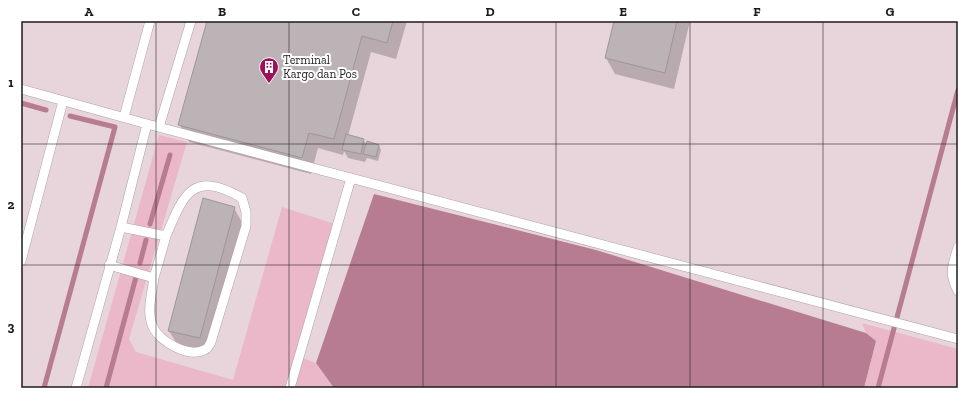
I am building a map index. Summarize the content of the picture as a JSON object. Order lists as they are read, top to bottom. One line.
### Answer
{"places":{"building":["Terminal Kargo dan Pos"]},"grid":{"columns":["A","B","C","D","E","F","G"],"rows":["1","2","3"]}}
